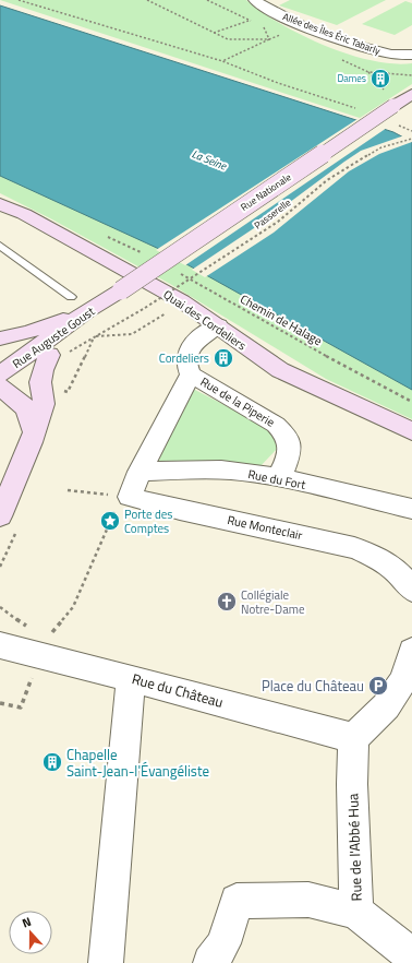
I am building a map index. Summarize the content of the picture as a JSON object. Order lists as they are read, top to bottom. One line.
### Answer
{"streets":{"main road":["Rue Nationale","Quai des Cordeliers","Rue Auguste Goust"],"street":["Allée des Îles Éric Tabarly","Rue de la Piperie","Rue du Fort","Rue Monteclair","Rue du Château","Rue de l'Abbé Hua"],"path":["Passerelle","Chemin de Halage"]},"crossings":[["Rue Nationale","Rue Auguste Goust"],["Rue de la Piperie","Rue du Fort"],["Rue du Château","Rue de l'Abbé Hua"]],"water":["La Seine"],"places":{"building":["Dames","Cordeliers","Chapelle Saint-Jean-l'Évangéliste"],"place":["Porte des Comptes"],"church":["Collégiale Notre-Dame"],"parking":["Place du Château"]},"north":"top"}
